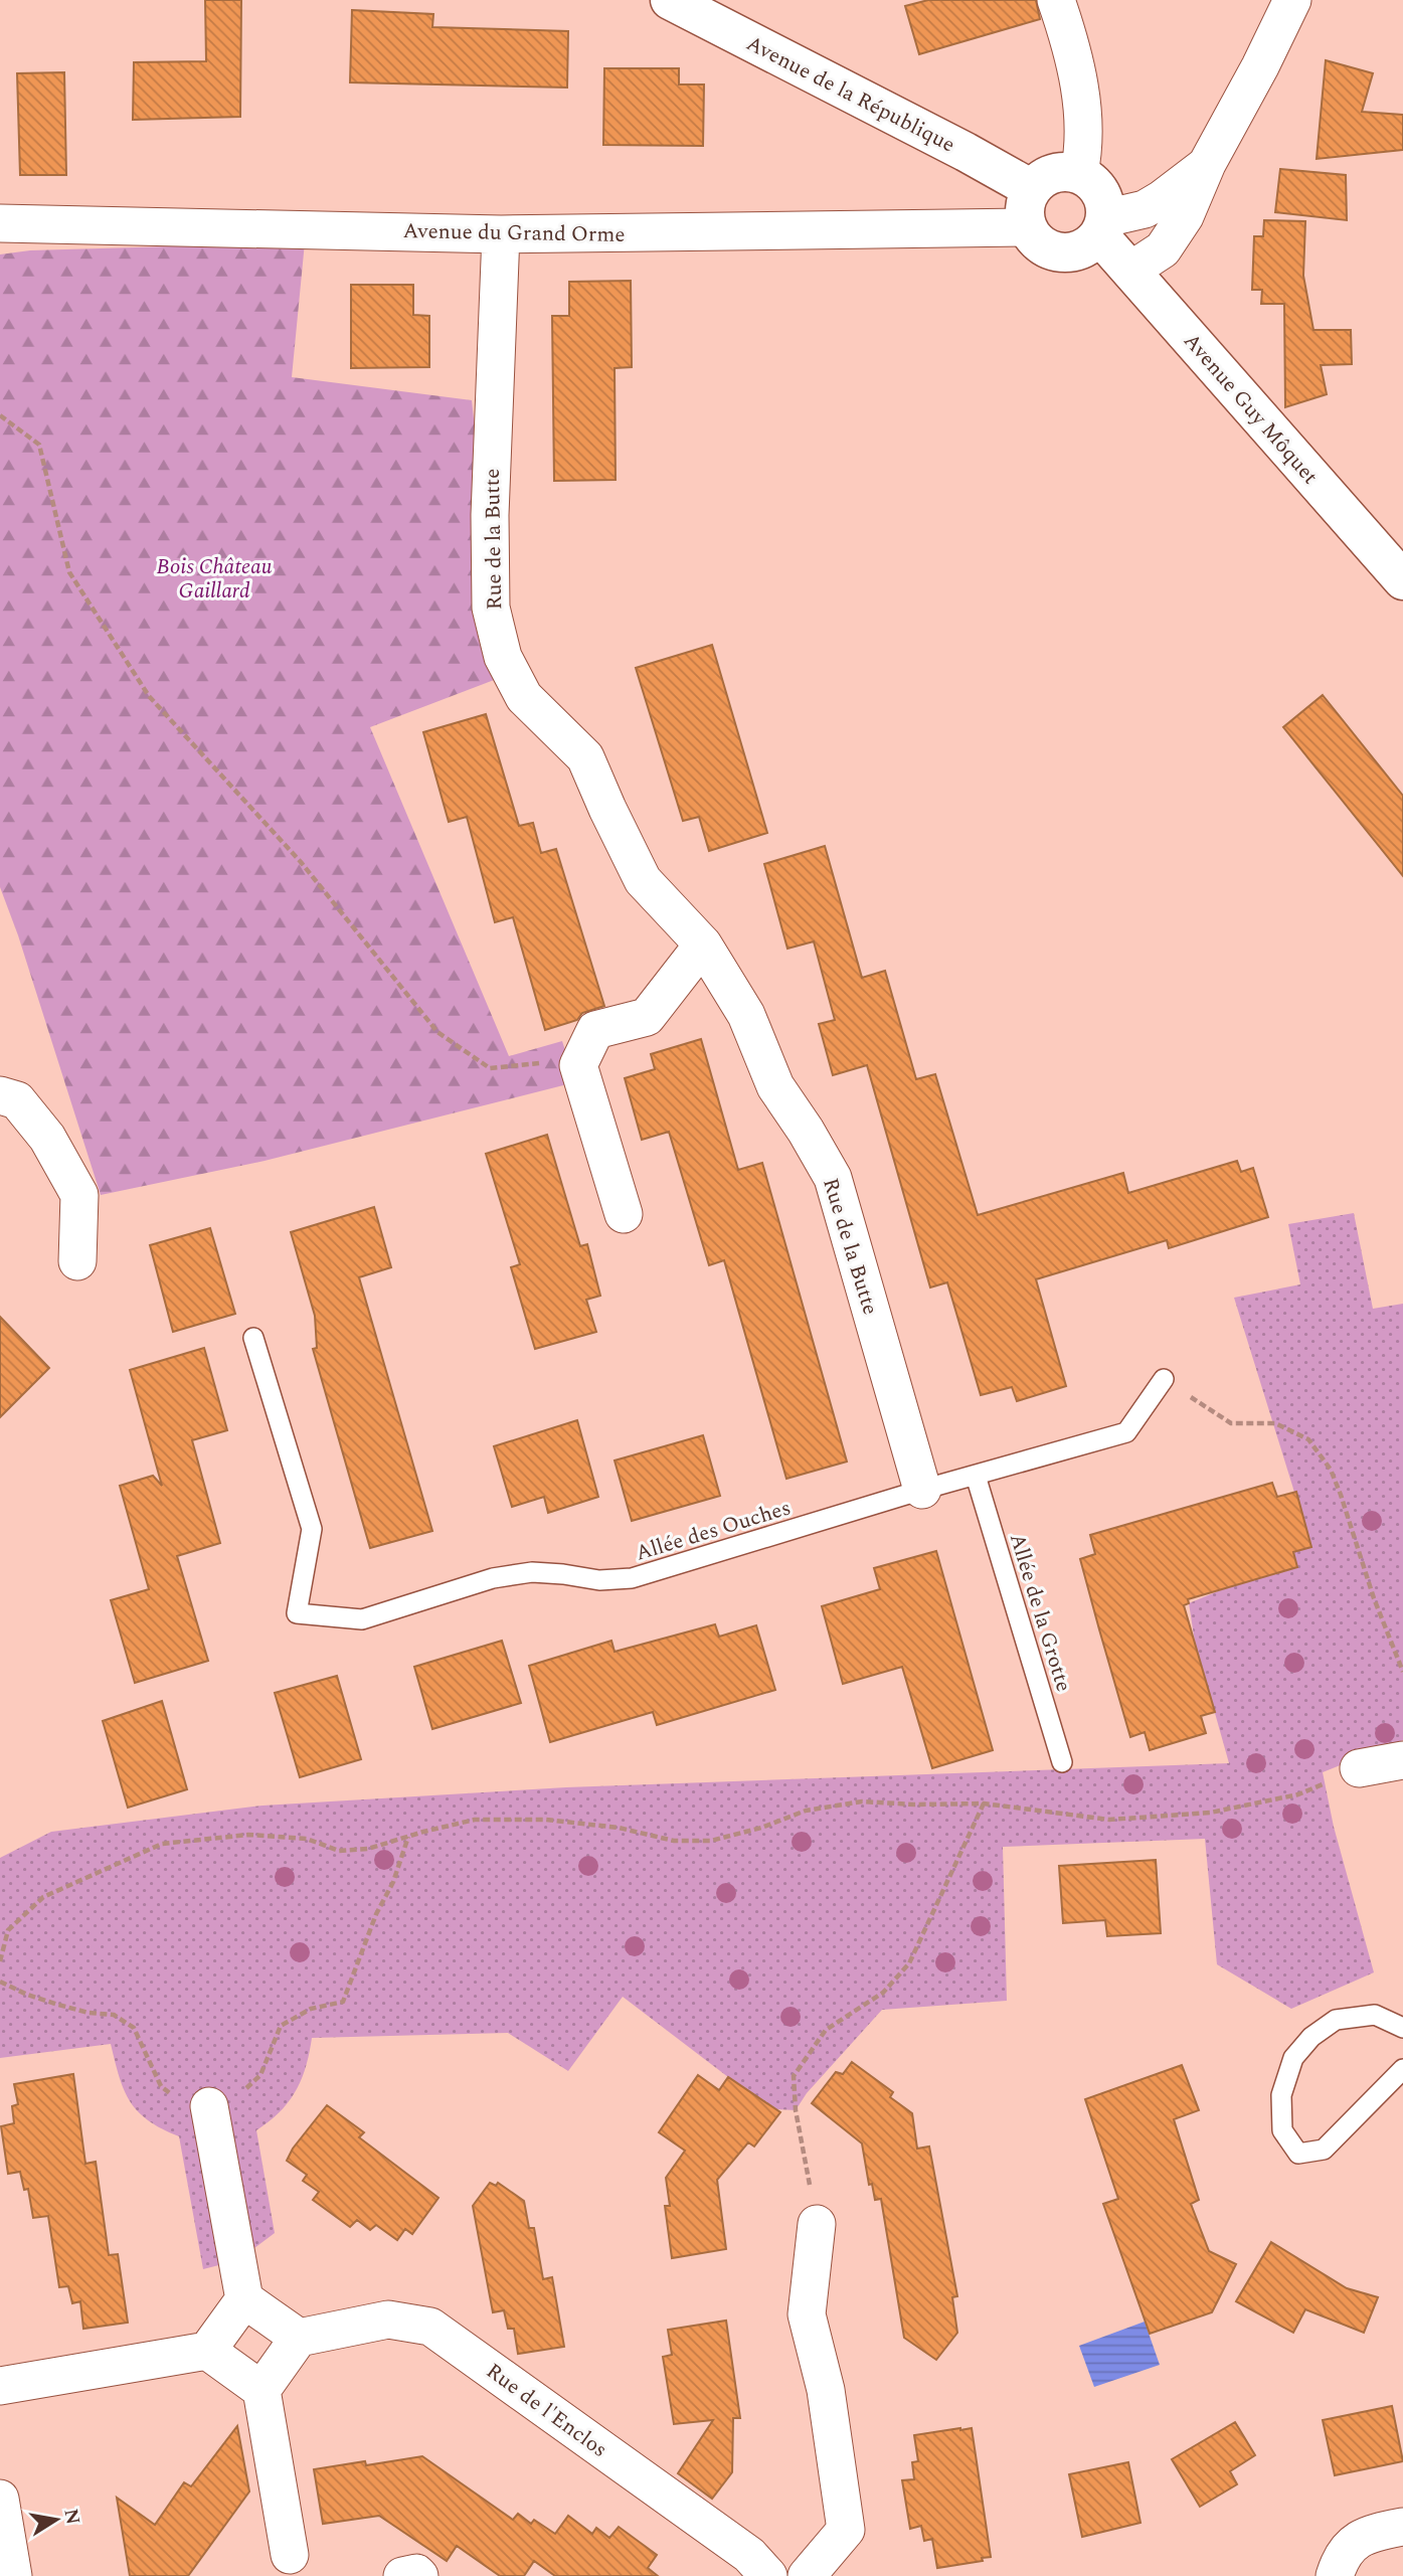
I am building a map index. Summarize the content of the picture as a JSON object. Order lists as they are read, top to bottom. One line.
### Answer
{"streets":{"street":["Avenue de la République","Avenue du Grand Orme","Avenue Guy Môquet","Rue de la Butte","Rue de l'Enclos"],"lane":["Allée des Ouches","Allée de la Grotte"]},"crossings":[["Avenue de la République","Avenue du Grand Orme"],["Avenue de la République","Avenue Guy Môquet"],["Avenue du Grand Orme","Avenue Guy Môquet"],["Avenue du Grand Orme","Rue de la Butte"],["Rue de la Butte","Allée des Ouches"]],"parks":["Bois Château Gaillard"],"north":"right"}
